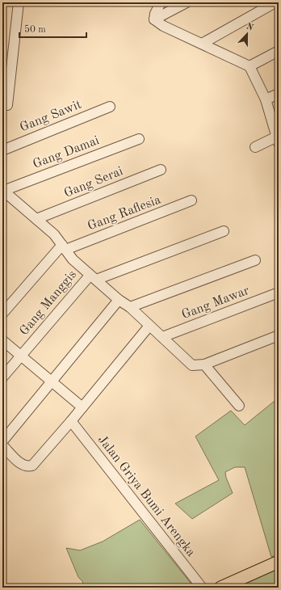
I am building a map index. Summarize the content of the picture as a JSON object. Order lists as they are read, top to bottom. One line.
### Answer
{"streets":{"street":["Gang Sawit","Gang Damai","Gang Serai","Gang Raflesia","Gang Manggis","Gang Mawar","Jalan Griya Bumi Arengka"]},"scale_bar":"50 m","north":"top"}
